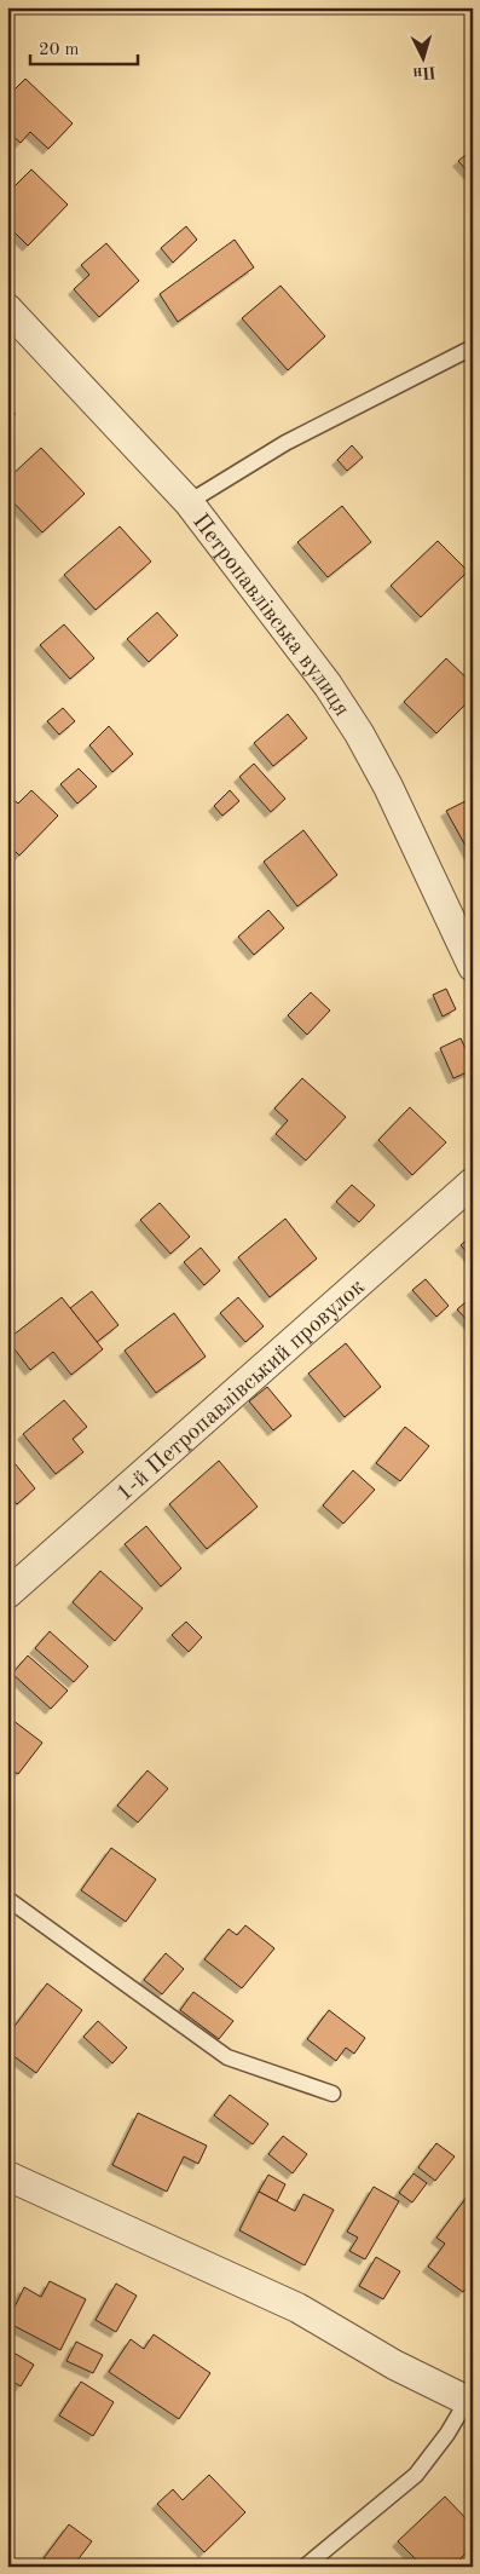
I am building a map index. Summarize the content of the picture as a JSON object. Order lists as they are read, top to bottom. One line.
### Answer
{"streets":{"street":["Петропавлівська вулиця","1-й Петропавлівський провулок"]},"scale_bar":"20 m","north":"bottom"}
